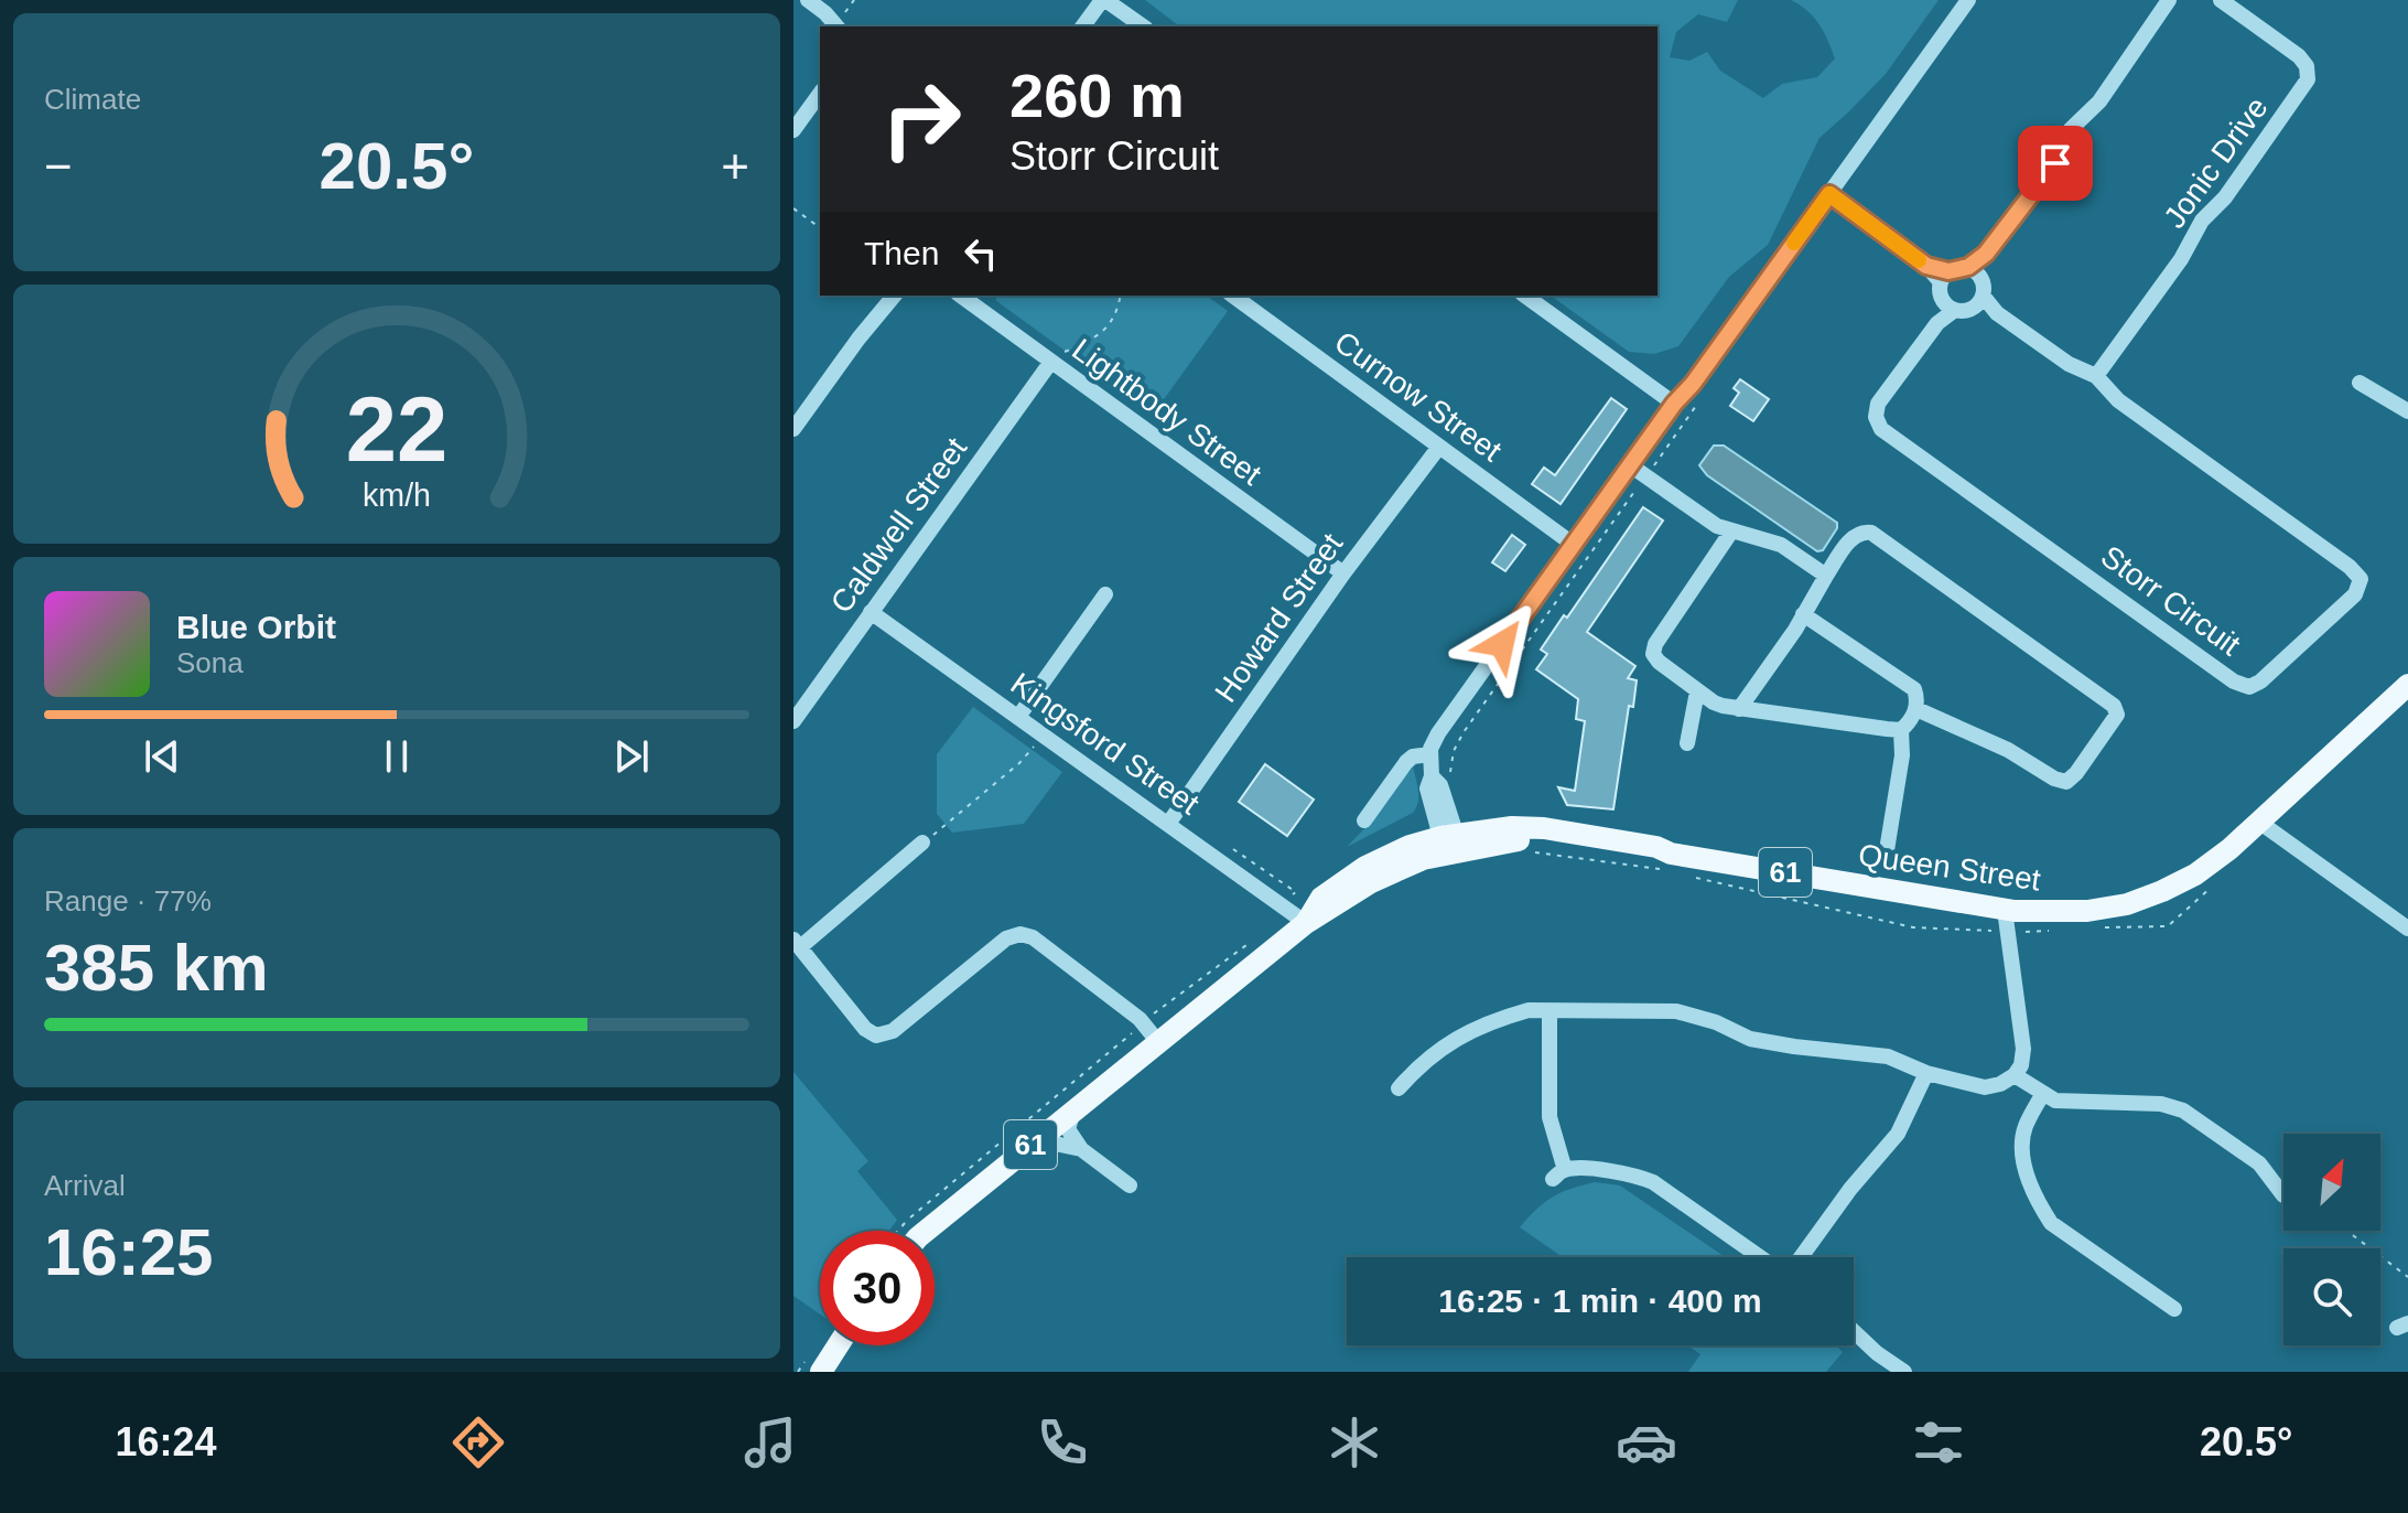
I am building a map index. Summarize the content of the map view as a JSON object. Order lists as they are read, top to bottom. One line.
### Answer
{"streets":{"main road":["Queen Street","61"],"street":["Jonic Drive","Curnow Street","Lightbody Street","Caldwell Street","Storr Circuit","Howard Street","Kingsford Street"]},"crossings":[["Jonic Drive","Storr Circuit"],["Curnow Street","Howard Street"],["Lightbody Street","Caldwell Street"],["Lightbody Street","Howard Street"],["Caldwell Street","Kingsford Street"],["Howard Street","Kingsford Street"],["Kingsford Street","Queen Street"],["Queen Street","61"]],"north":"top right","page":{"tile":["Climate",["Range · 77%","385 km"],["Arrival","16:25"]],"turn":["260 m","Storr Circuit"],"heat":["−","20.5°","+"],"then":"Then","song":["Blue Orbit","Sona"],"limit":"30","trip":"16:25 · 1 min · 400 m","tabs":["16:24","20.5°"],"gauge":["22","km/h"]}}
